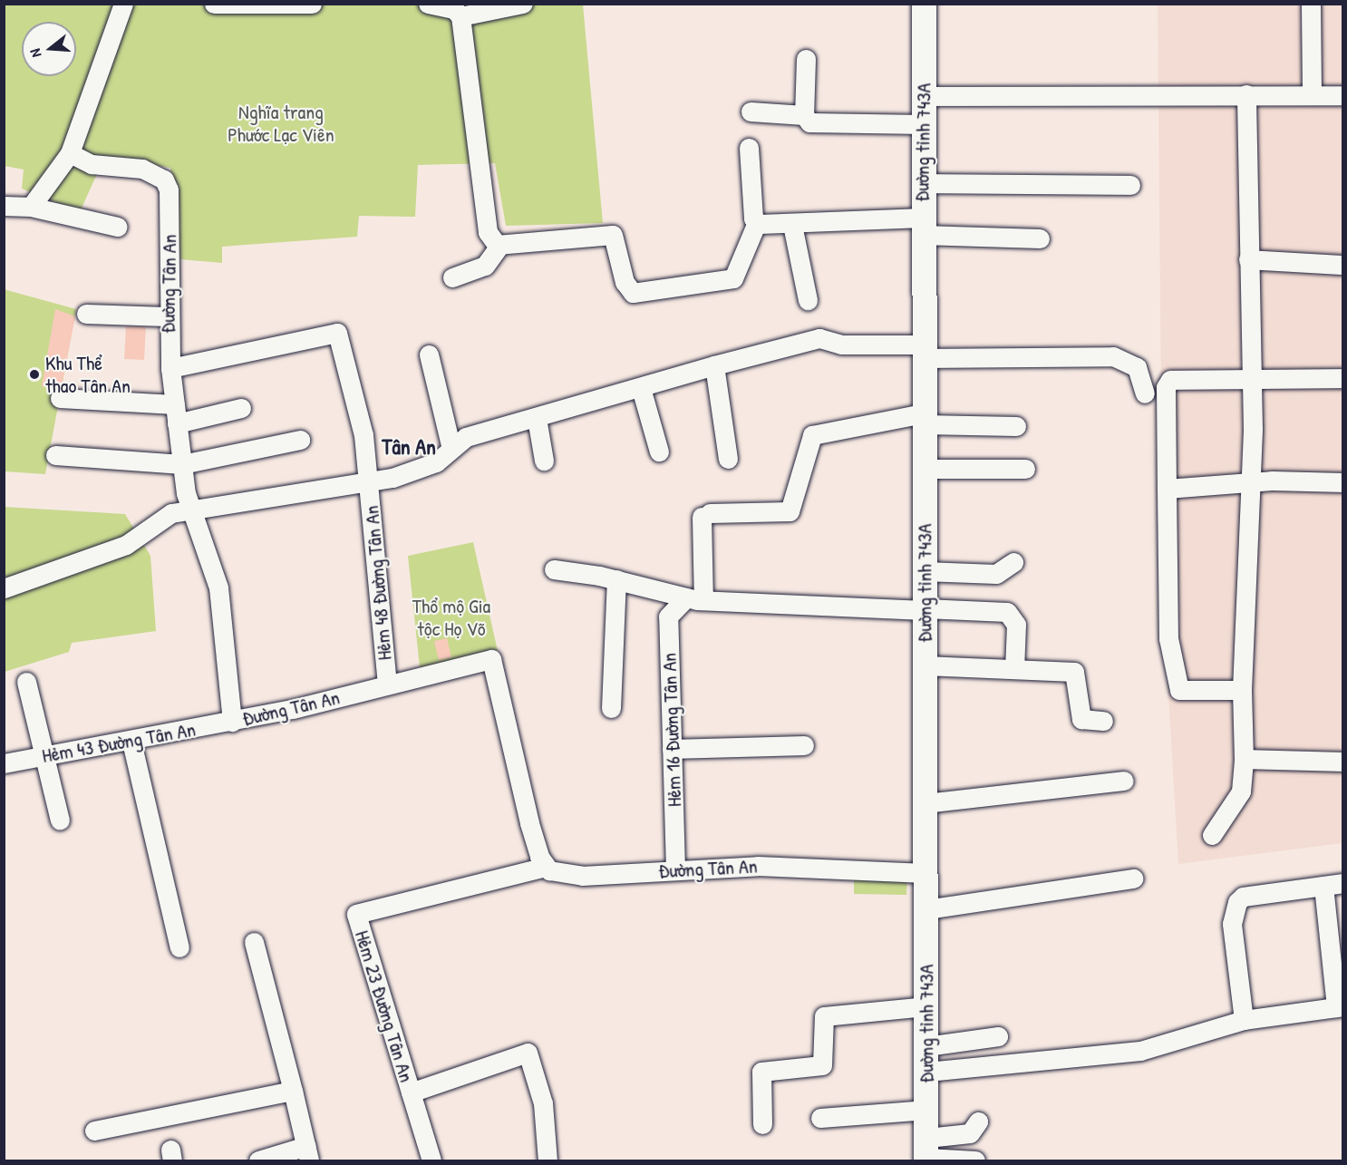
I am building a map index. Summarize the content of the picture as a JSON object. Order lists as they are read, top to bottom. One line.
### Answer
{"streets":{"main road":["Đường tỉnh 743A"],"street":["Đường Tân An","Hẻm 48 Đường Tân An","Hẻm 16 Đường Tân An","Hẻm 43 Đường Tân An","Hẻm 23 Đường Tân An"]},"crossings":[["Đường tỉnh 743A","Đường Tân An"],["Đường Tân An","Hẻm 48 Đường Tân An"],["Đường Tân An","Hẻm 16 Đường Tân An"],["Đường Tân An","Hẻm 43 Đường Tân An"],["Đường Tân An","Hẻm 23 Đường Tân An"]],"districts":["Tân An"],"parks":["Nghĩa trang Phước Lạc Viên","Thổ mộ Gia tộc Họ Võ"],"places":["Khu Thể thao Tân An"],"north":"left"}
